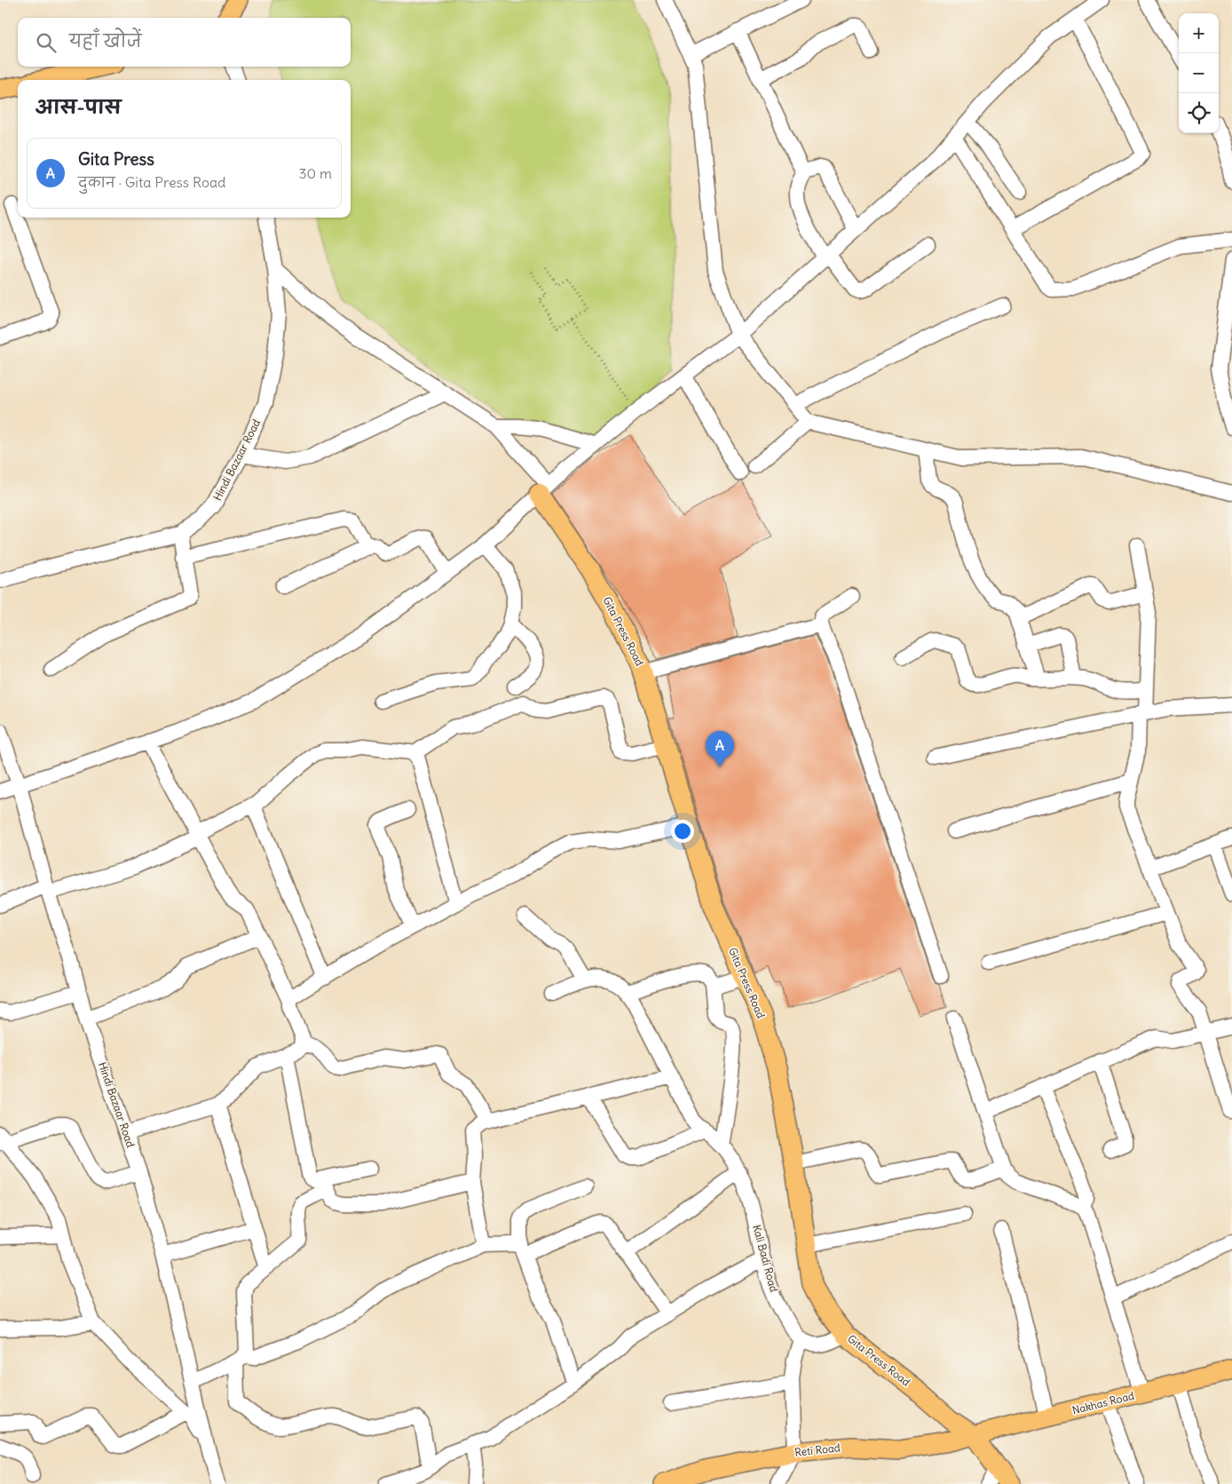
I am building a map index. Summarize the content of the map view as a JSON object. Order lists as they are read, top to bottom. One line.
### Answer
{"streets":{"main road":["Gita Press Road","Nakhas Road","Reti Road"],"street":["Hindi Bazaar Road","Kali Badi Road"]},"crossings":[["Gita Press Road","Nakhas Road"],["Gita Press Road","Reti Road"],["Nakhas Road","Reti Road"]],"page":{"map_buttons":["+","−"],"search":"यहाँ खोजें","heading":"आस-पास","list":[{"mark":"A","name":"Gita Press","note":"दुकान · Gita Press Road","value":"30 m"}],"pins":"A"}}
